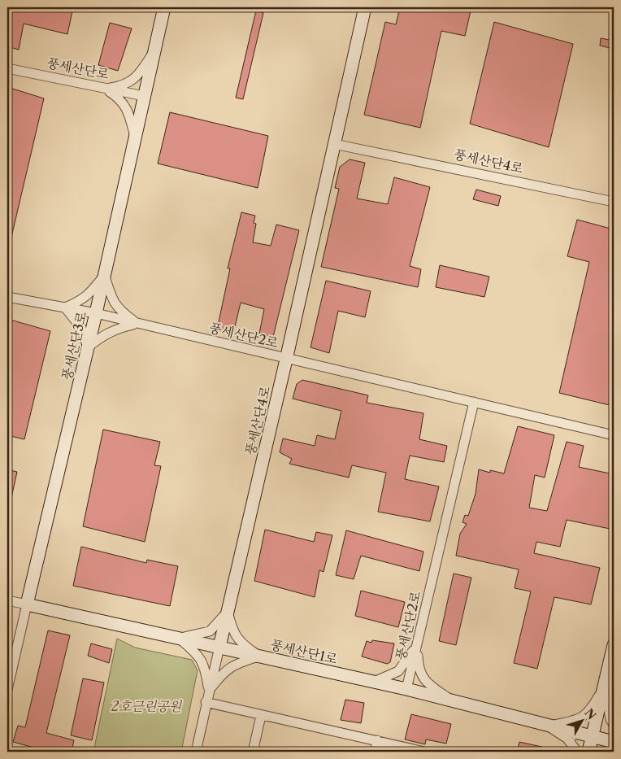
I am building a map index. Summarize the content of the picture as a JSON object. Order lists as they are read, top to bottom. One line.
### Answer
{"streets":{"street":["풍세산단로","풍세산단4로","풍세산단2로","풍세산단3로","풍세산단1로"]},"crossings":[["풍세산단로","풍세산단3로"],["풍세산단4로","풍세산단2로"],["풍세산단4로","풍세산단1로"],["풍세산단2로","풍세산단3로"],["풍세산단2로","풍세산단1로"],["풍세산단3로","풍세산단1로"]],"parks":["2호근린공원"],"north":"top right"}
